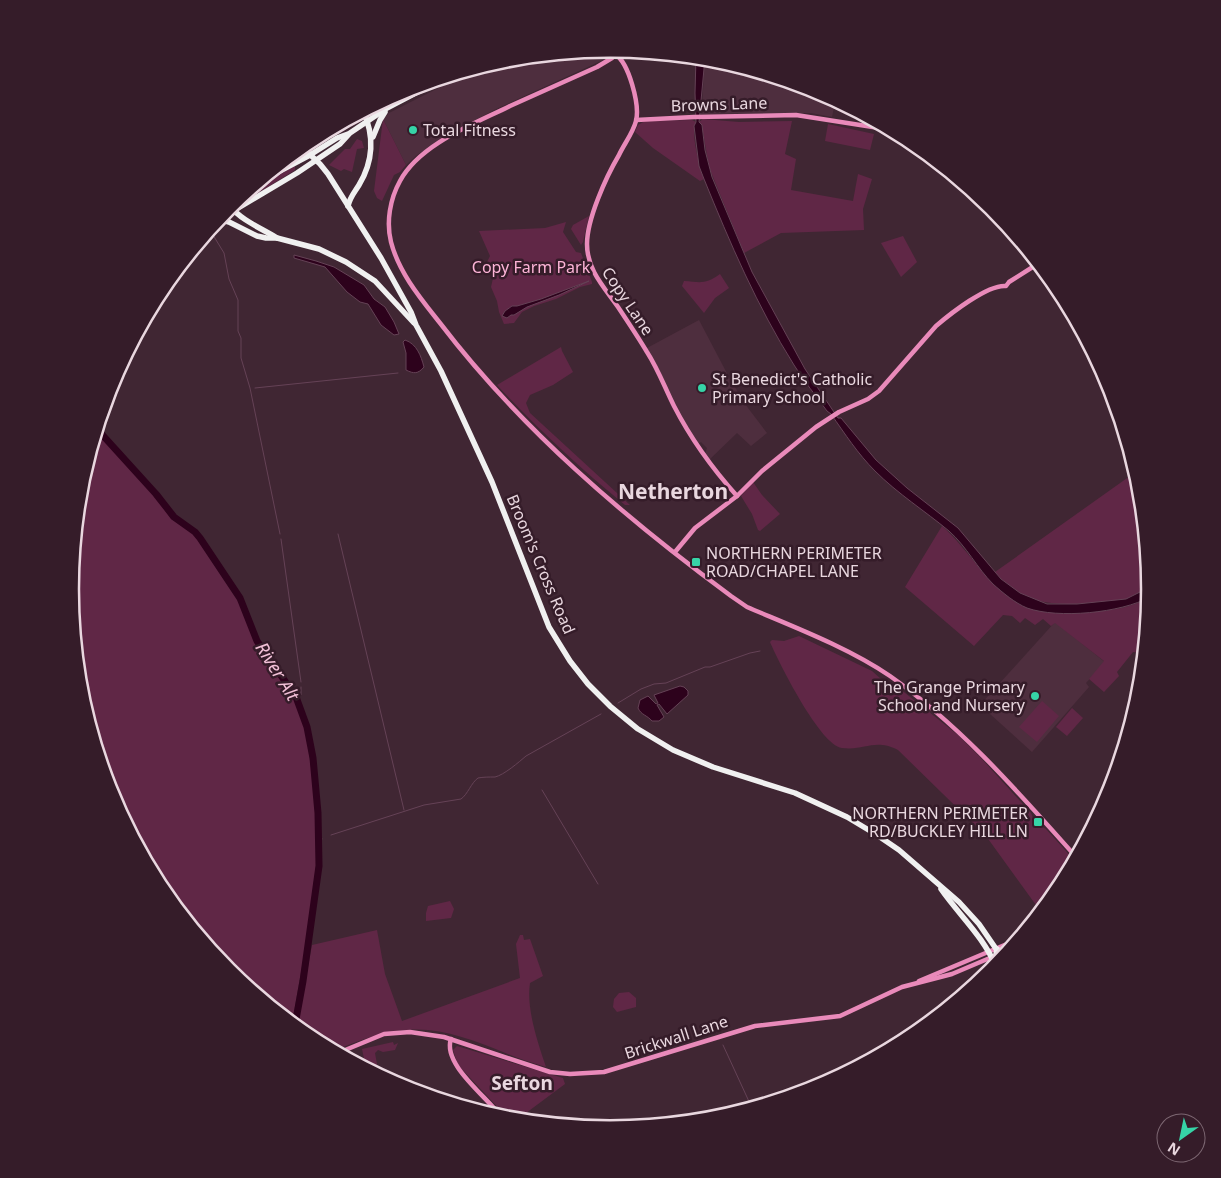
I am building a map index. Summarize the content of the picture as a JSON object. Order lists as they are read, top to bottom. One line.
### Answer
{"streets":{"highway":["Broom's Cross Road"],"main road":["Browns Lane","Copy Lane","Brickwall Lane"]},"crossings":[["Browns Lane","Copy Lane"],["Broom's Cross Road","Brickwall Lane"]],"districts":["Netherton","Sefton"],"water":["River Alt"],"parks":["Copy Farm Park"],"places":{"other":["Total Fitness","St Benedict's Catholic Primary School","The Grange Primary School and Nursery"],"transit":["NORTHERN PERIMETER ROAD/CHAPEL LANE","NORTHERN PERIMETER RD/BUCKLEY HILL LN"]},"north":"bottom left"}
